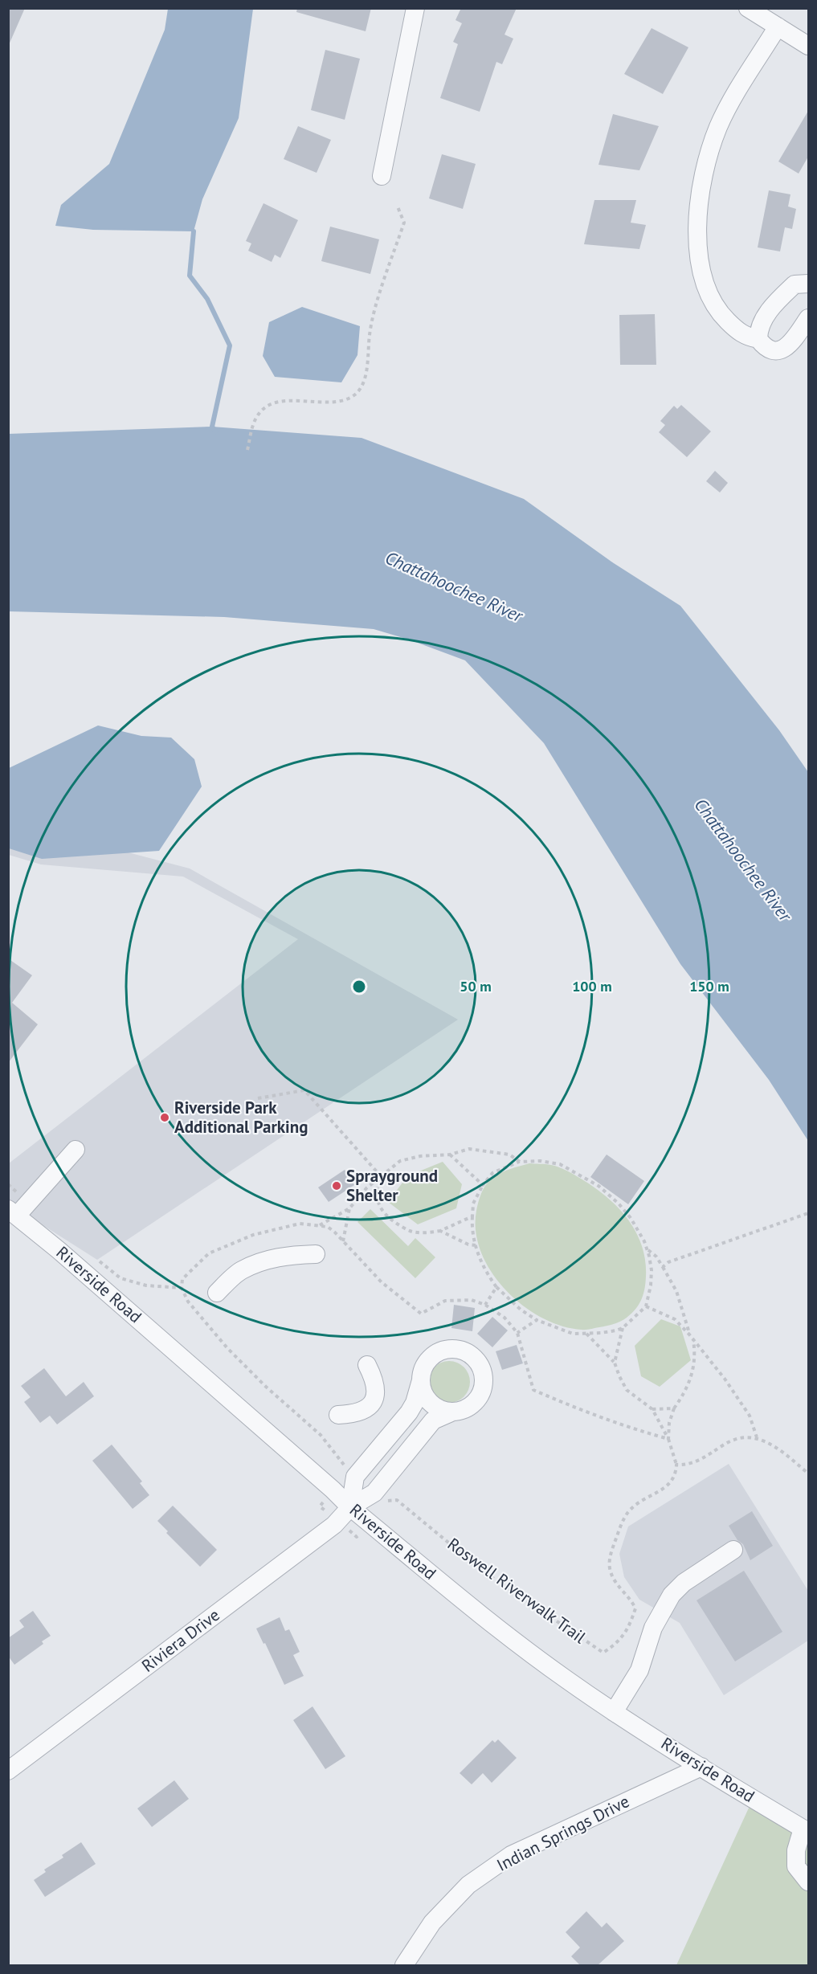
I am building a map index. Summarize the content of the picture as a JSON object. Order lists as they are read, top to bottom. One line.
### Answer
{"streets":{"street":["Riverside Road","Riviera Drive","Indian Springs Drive"],"path":["Roswell Riverwalk Trail"]},"crossings":[["Riverside Road","Riviera Drive"],["Riverside Road","Indian Springs Drive"],["Roswell Riverwalk Trail","Riviera Drive"]],"water":["Chattahoochee River"],"places":["Riverside Park Additional Parking","Sprayground Shelter"],"rings":["50 m","100 m","150 m"]}
